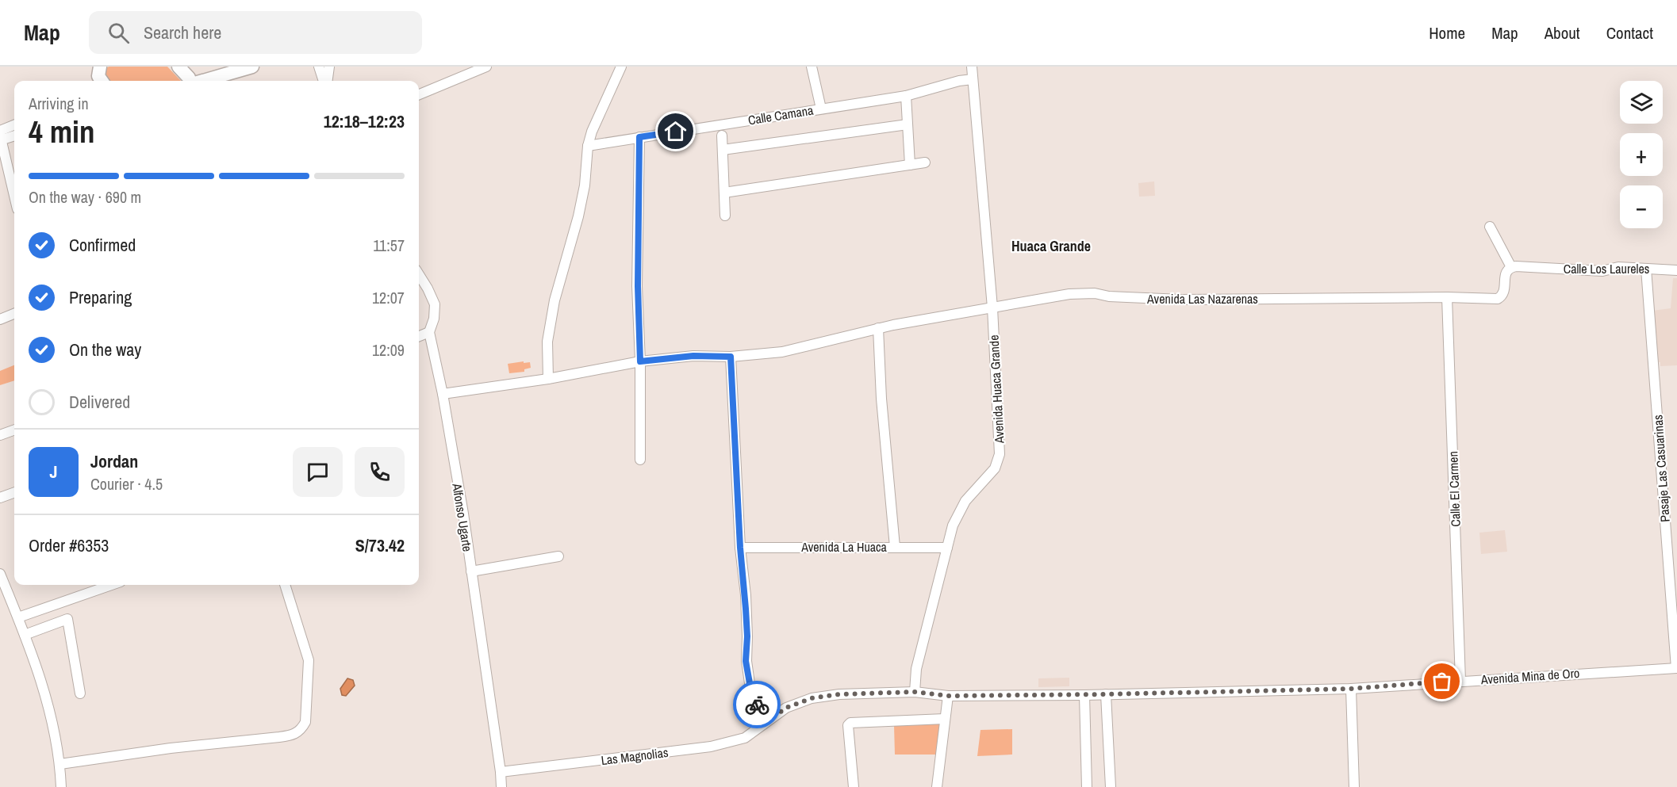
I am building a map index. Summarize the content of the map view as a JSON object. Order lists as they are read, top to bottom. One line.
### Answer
{"streets":{"street":["Calle Camana","Calle Los Laureles","Avenida Las Nazarenas","Avenida Huaca Grande","Pasaje Las Casuarinas","Calle El Carmen","Alfonso Ugarte","Avenida La Huaca","Avenida Mina de Oro","Las Magnolias"]},"crossings":[["Calle Camana","Avenida Huaca Grande"],["Calle Los Laureles","Avenida Las Nazarenas"],["Calle Los Laureles","Pasaje Las Casuarinas"],["Avenida Las Nazarenas","Avenida Huaca Grande"],["Avenida Las Nazarenas","Calle El Carmen"],["Avenida Las Nazarenas","Alfonso Ugarte"],["Avenida Huaca Grande","Avenida La Huaca"],["Avenida Huaca Grande","Avenida Mina de Oro"],["Pasaje Las Casuarinas","Avenida Mina de Oro"],["Calle El Carmen","Avenida Mina de Oro"],["Alfonso Ugarte","Las Magnolias"],["Avenida Mina de Oro","Las Magnolias"]],"districts":["Huaca Grande"],"page":{"header":"Map","search":"Search here","nav":["Home","Map","About","Contact"],"map_buttons":["+","−"],"heading":["4 min","Arriving in","12:18–12:23"],"panel":["Jordan","Courier · 4.5","Order #6353","S/73.42"],"bar":"On the way · 690 m","list":[["Confirmed","11:57"],["Preparing","12:07"],["On the way","12:09"],"Delivered"],"round":"J"}}
